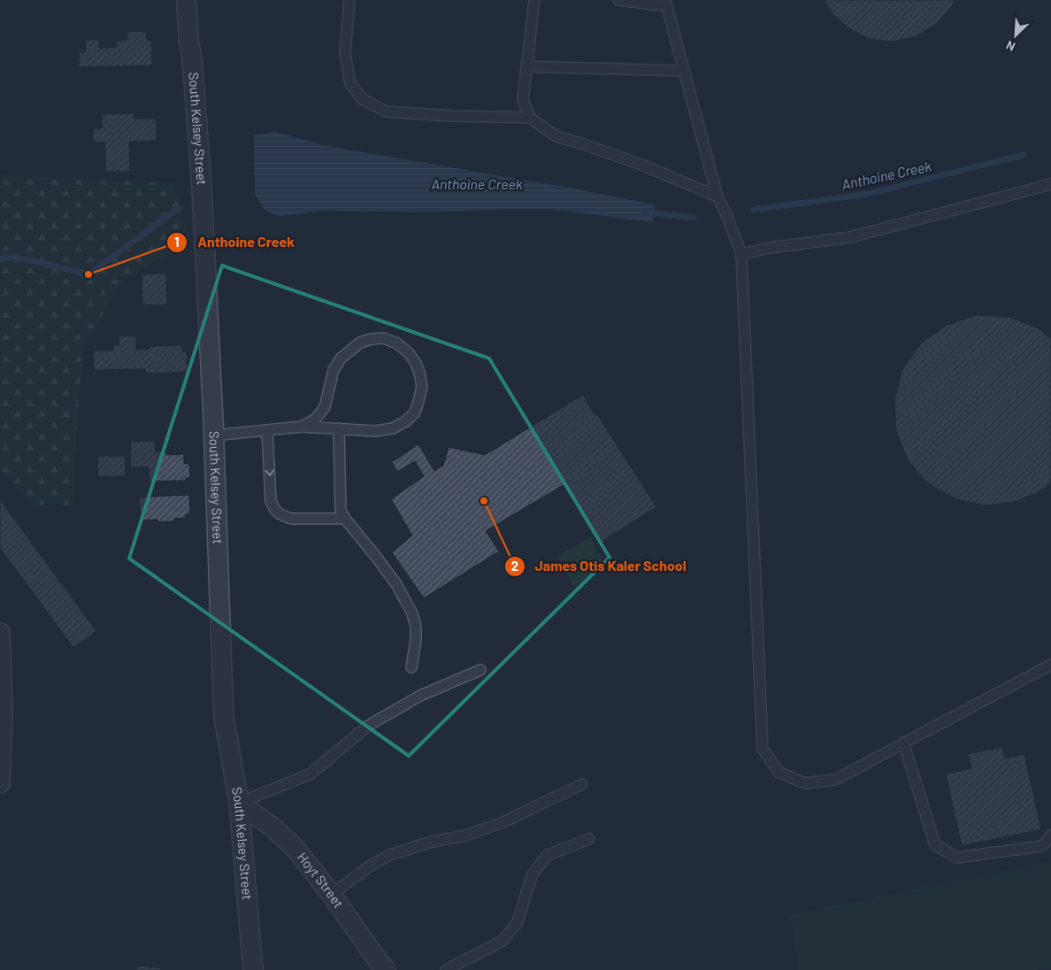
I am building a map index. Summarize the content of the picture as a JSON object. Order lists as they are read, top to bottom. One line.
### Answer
{"streets":{"street":["South Kelsey Street","Hoyt Street"]},"crossings":[["South Kelsey Street","Hoyt Street"]],"water":["Anthoine Creek"],"places":["Anthoine Creek","James Otis Kaler School"],"north":"bottom left"}
